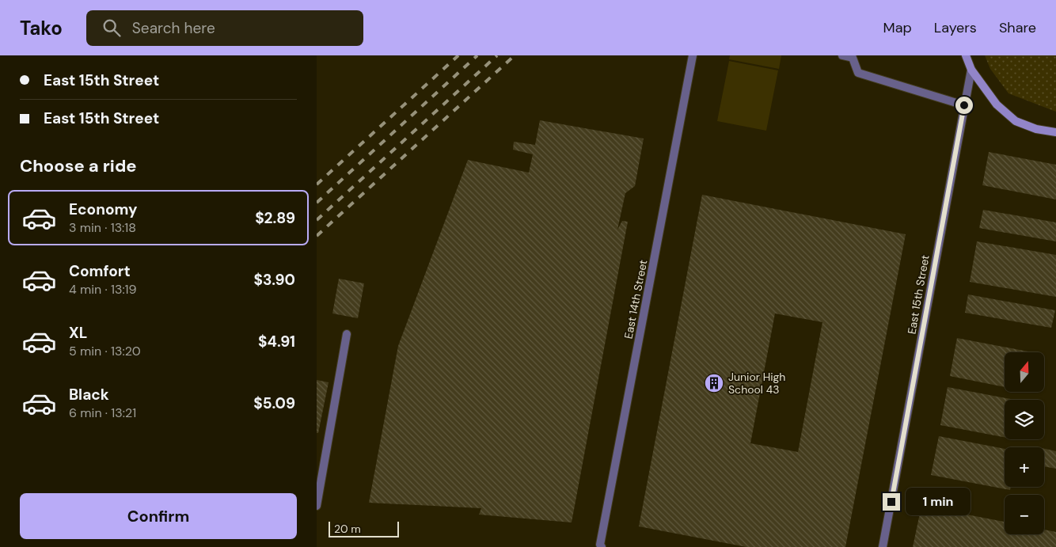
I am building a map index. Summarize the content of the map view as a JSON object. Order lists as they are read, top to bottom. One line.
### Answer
{"streets":{"street":["East 15th Street","East 14th Street"]},"places":{"building":["Junior High School 43"]},"scale_bar":"20 m","north":"top","page":{"header":"Tako","search":"Search here","nav":["Map","Layers","Share"],"banner":["East 15th Street","East 15th Street"],"heading":"Choose a ride","list":[{"name":"Economy","note":"3 min · 13:18","value":"$2.89"},{"name":"Comfort","note":"4 min · 13:19","value":"$3.90"},{"name":"XL","note":"5 min · 13:20","value":"$4.91"},{"name":"Black","note":"6 min · 13:21","value":"$5.09"}],"map_buttons":["+","−"],"buttons":"Confirm","bubble":"1 min","scale":"20 m"}}
